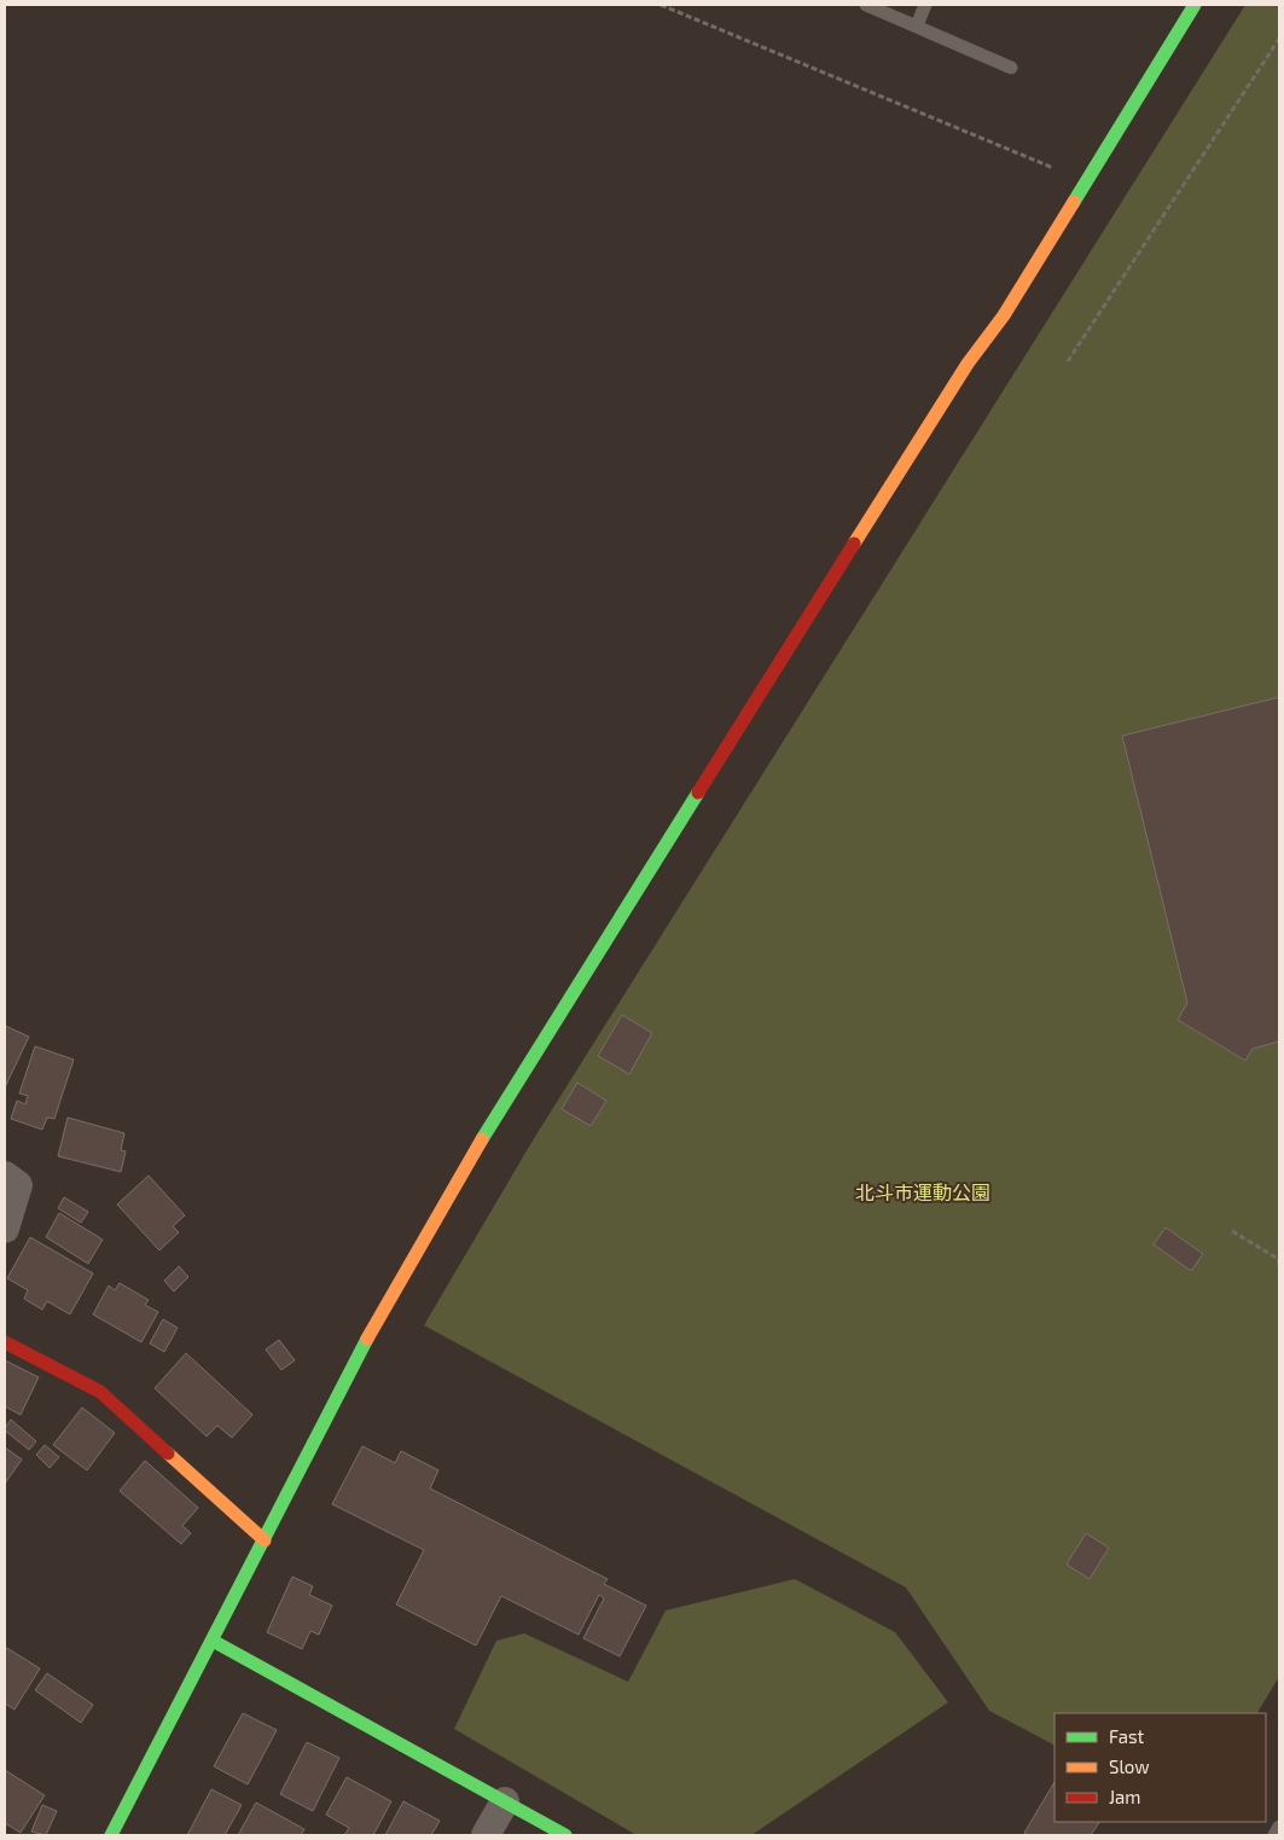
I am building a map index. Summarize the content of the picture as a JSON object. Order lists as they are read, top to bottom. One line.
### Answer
{"parks":["北斗市運動公園"],"legend":["Fast","Slow","Jam"]}
